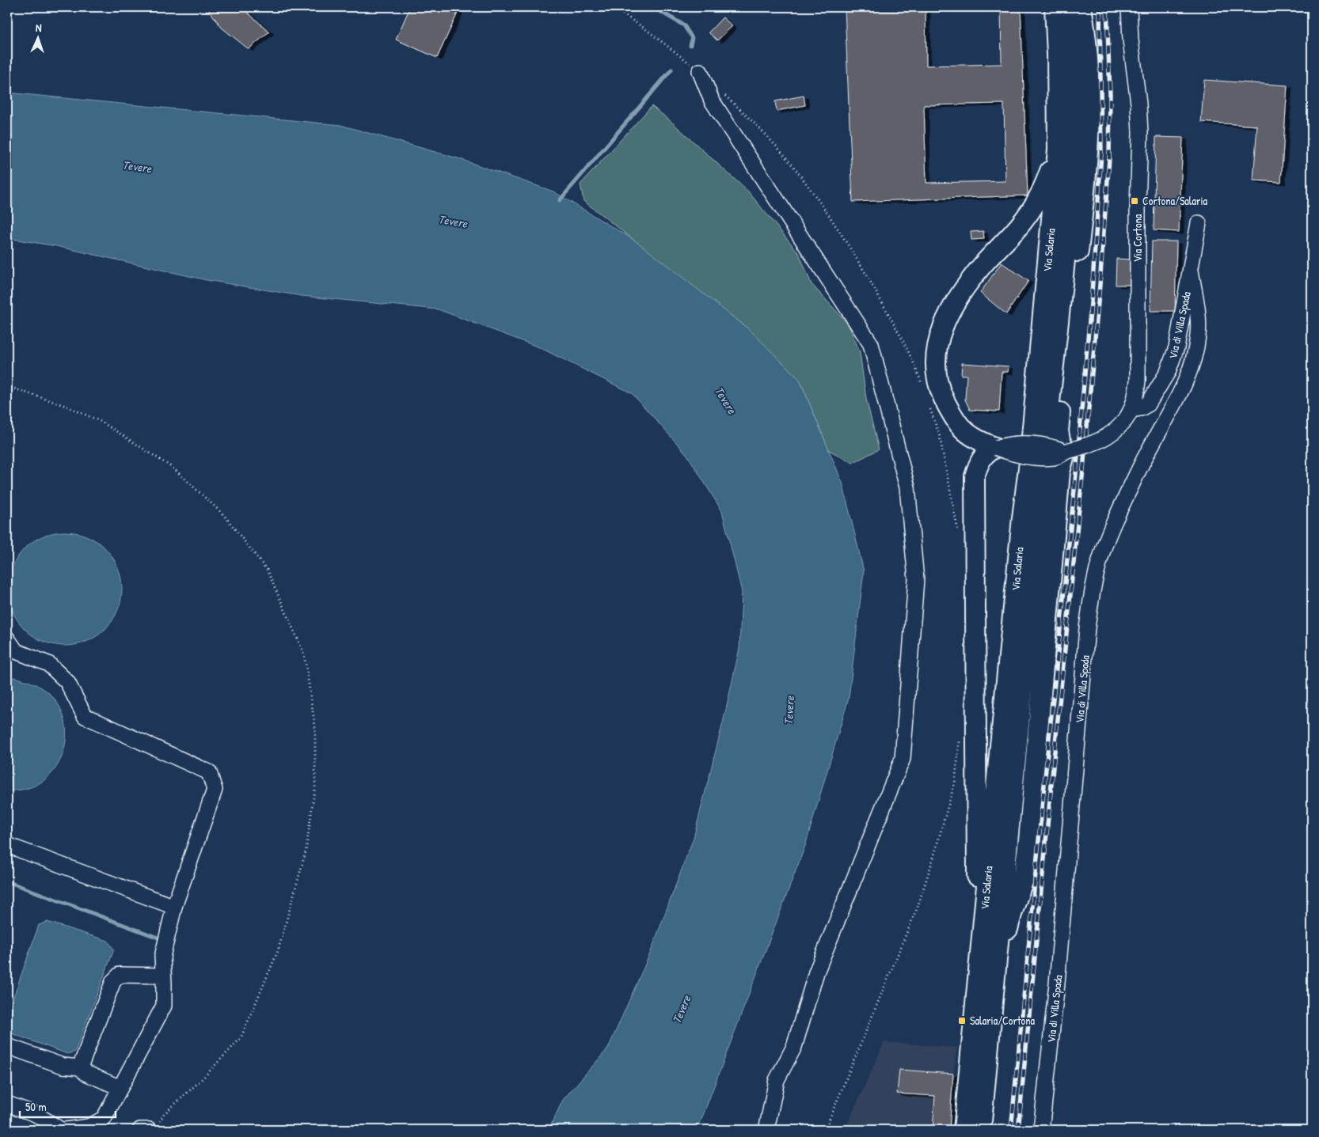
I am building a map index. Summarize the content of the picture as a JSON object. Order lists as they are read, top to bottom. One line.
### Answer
{"streets":{"main road":["Via Salaria"],"street":["Via Cortona","Via di Villa Spada"]},"crossings":[["Via Cortona","Via di Villa Spada"]],"water":["Tevere"],"places":{"transit":["Cortona/Salaria","Salaria/Cortona"]},"scale_bar":"50 m","north":"top"}
